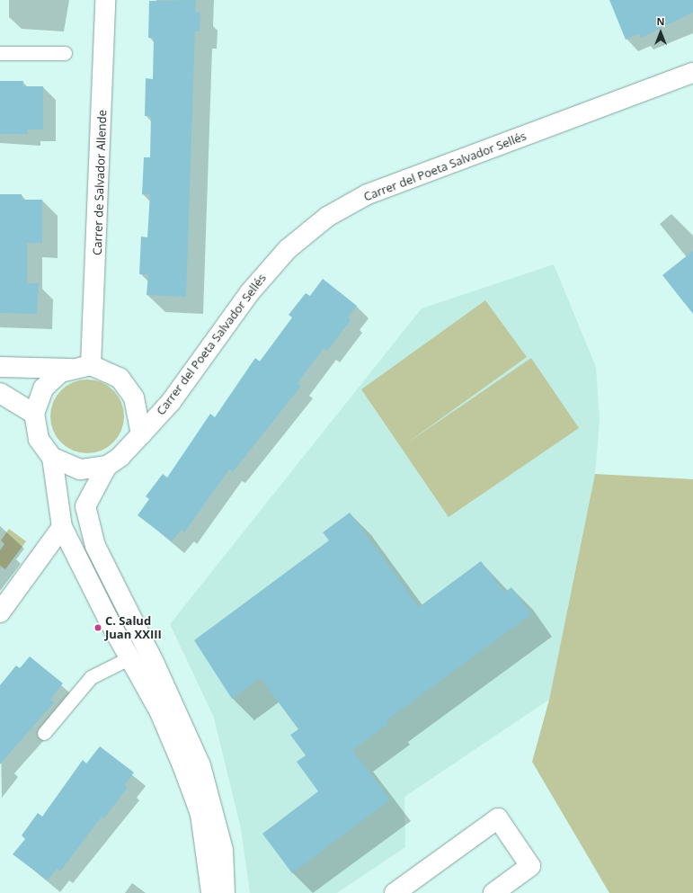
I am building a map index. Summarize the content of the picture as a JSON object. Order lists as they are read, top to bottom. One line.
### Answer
{"streets":{"street":["Carrer del Poeta Salvador Sellés","Carrer de Salvador Allende"]},"crossings":[["Carrer del Poeta Salvador Sellés","Carrer de Salvador Allende"]],"places":["C. Salud Juan XXIII"],"north":"top"}
